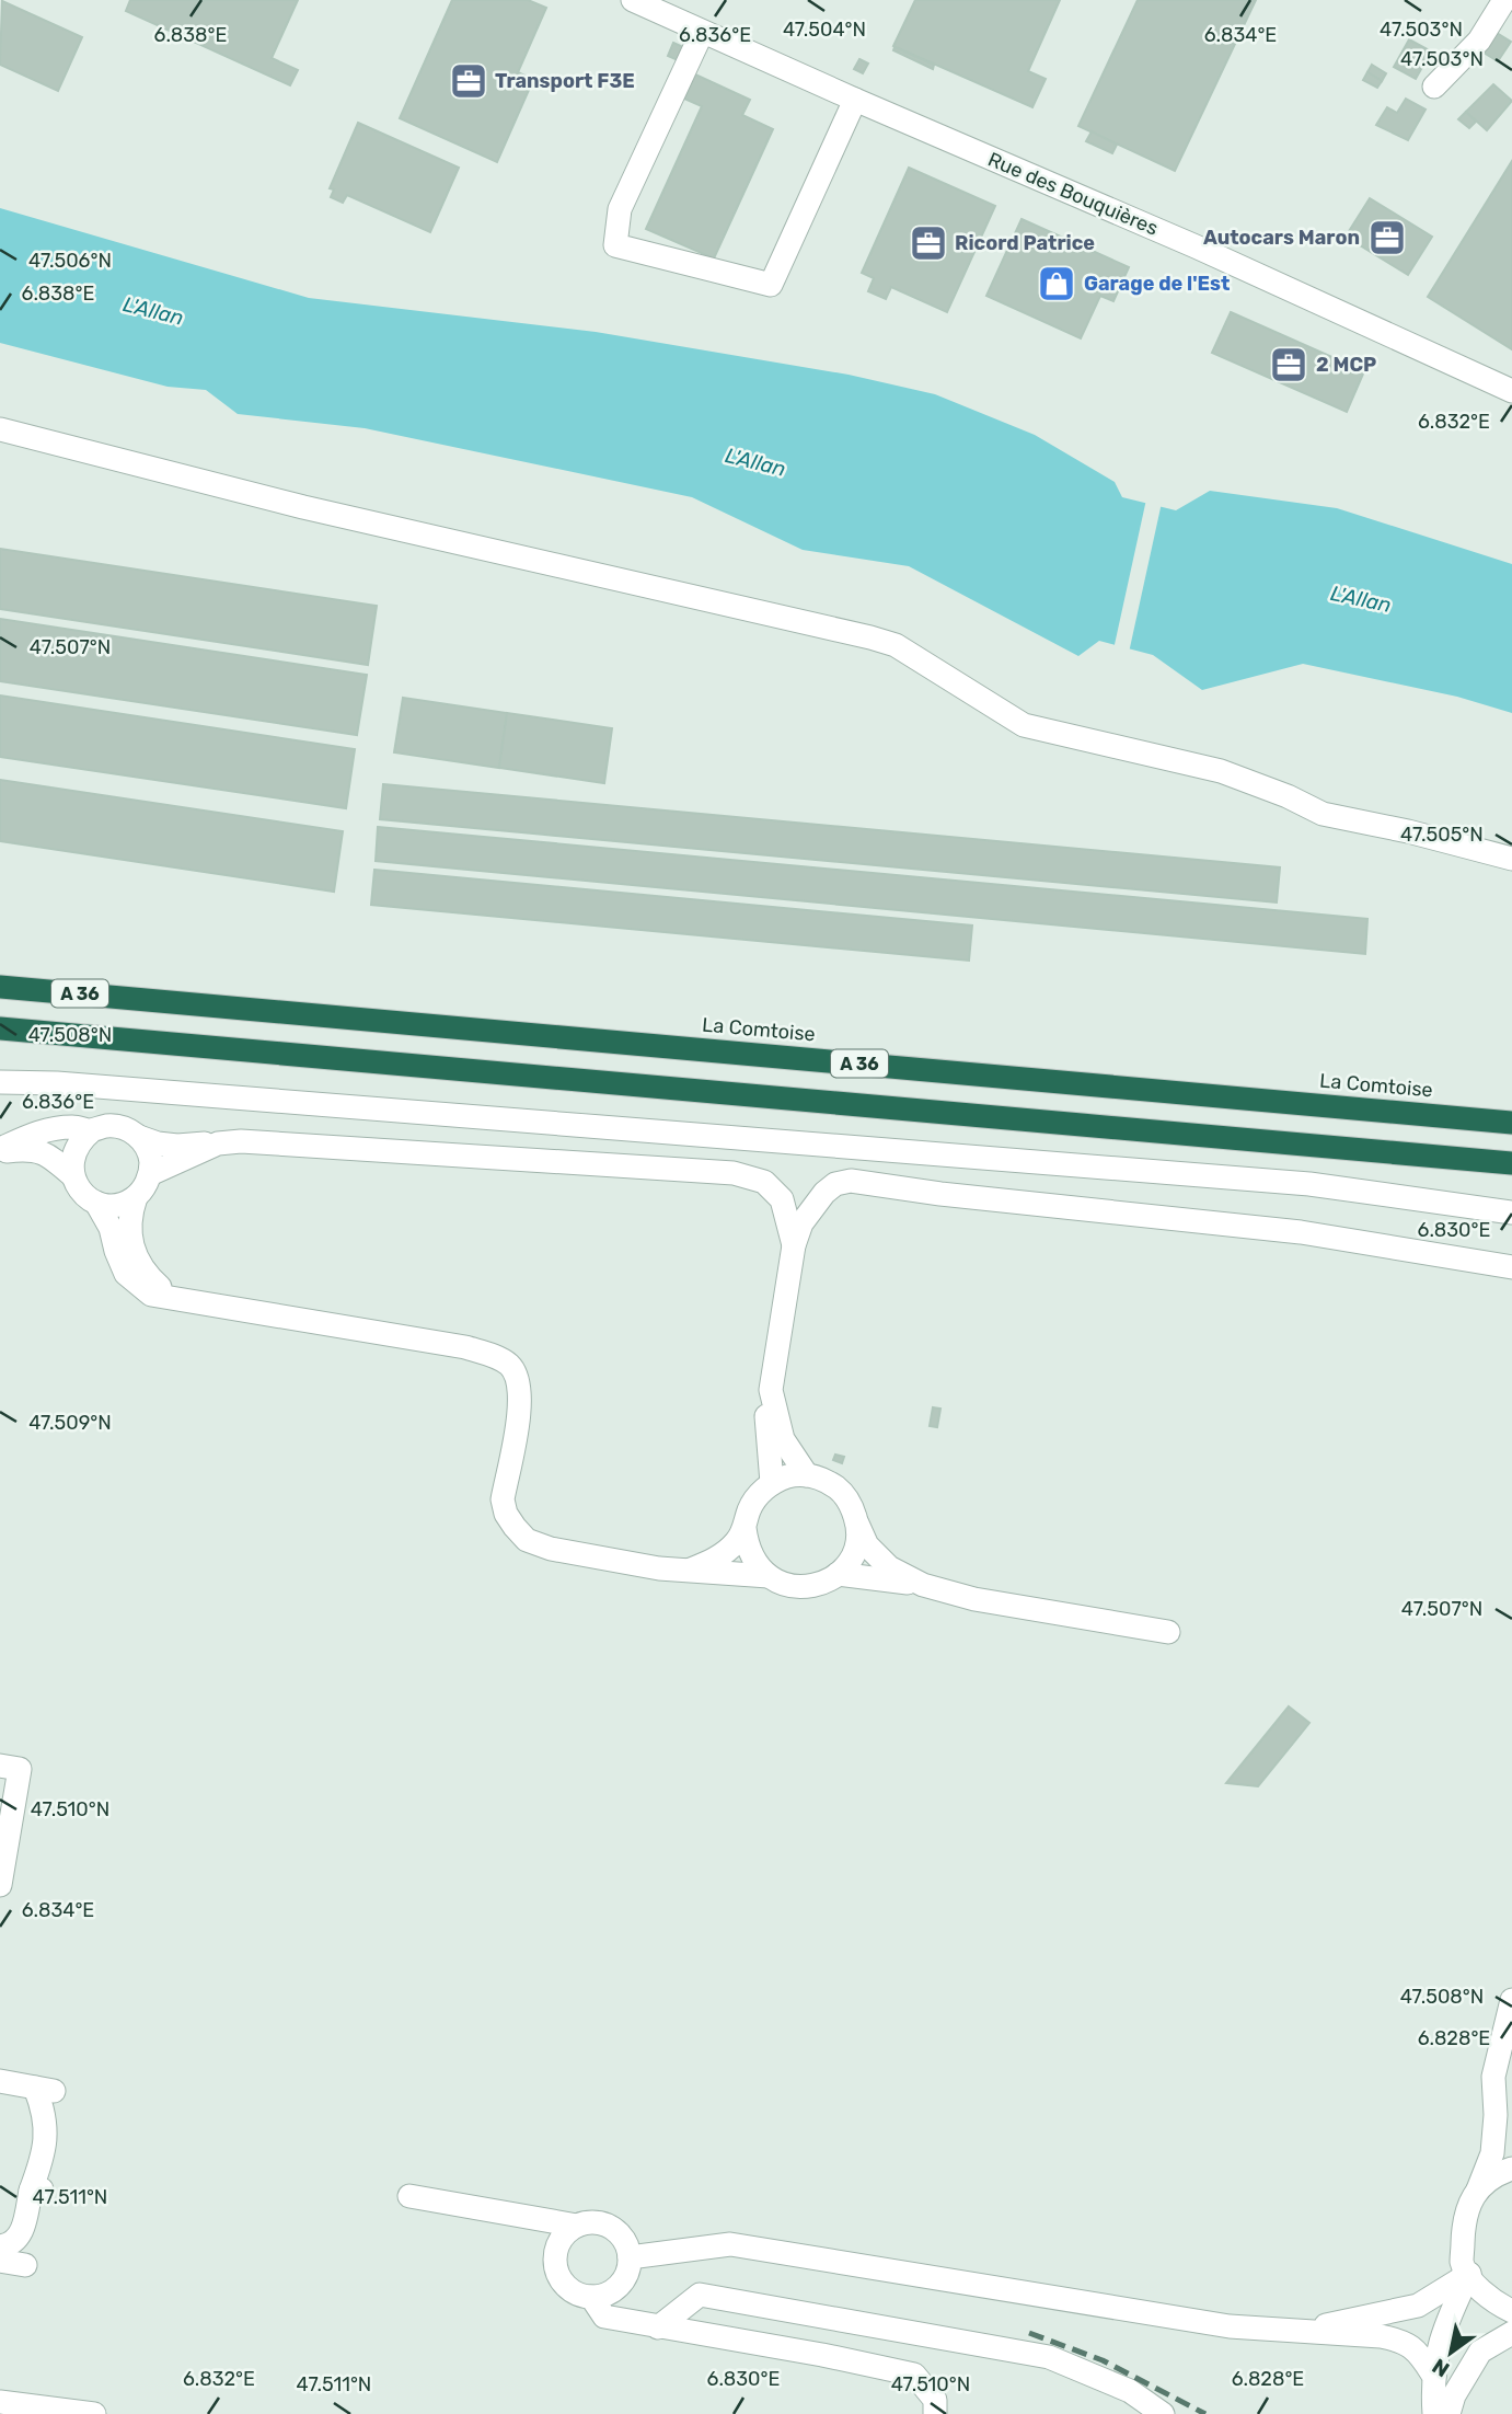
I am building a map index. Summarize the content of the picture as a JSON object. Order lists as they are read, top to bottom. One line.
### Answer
{"streets":{"highway":["A 36","La Comtoise"],"street":["Rue des Bouquières"]},"water":["L'Allan"],"places":{"office":["Transport F3E","Autocars Maron","Ricord Patrice","2 MCP"],"shop":["Garage de l'Est"]},"north":"bottom left","coordinates":["47.504°N","47.503°N","6.838°E","6.836°E","6.834°E","47.506°N","6.832°E","47.507°N","47.505°N","47.508°N","6.830°E","47.509°N","47.510°N","6.828°E","47.511°N"]}
